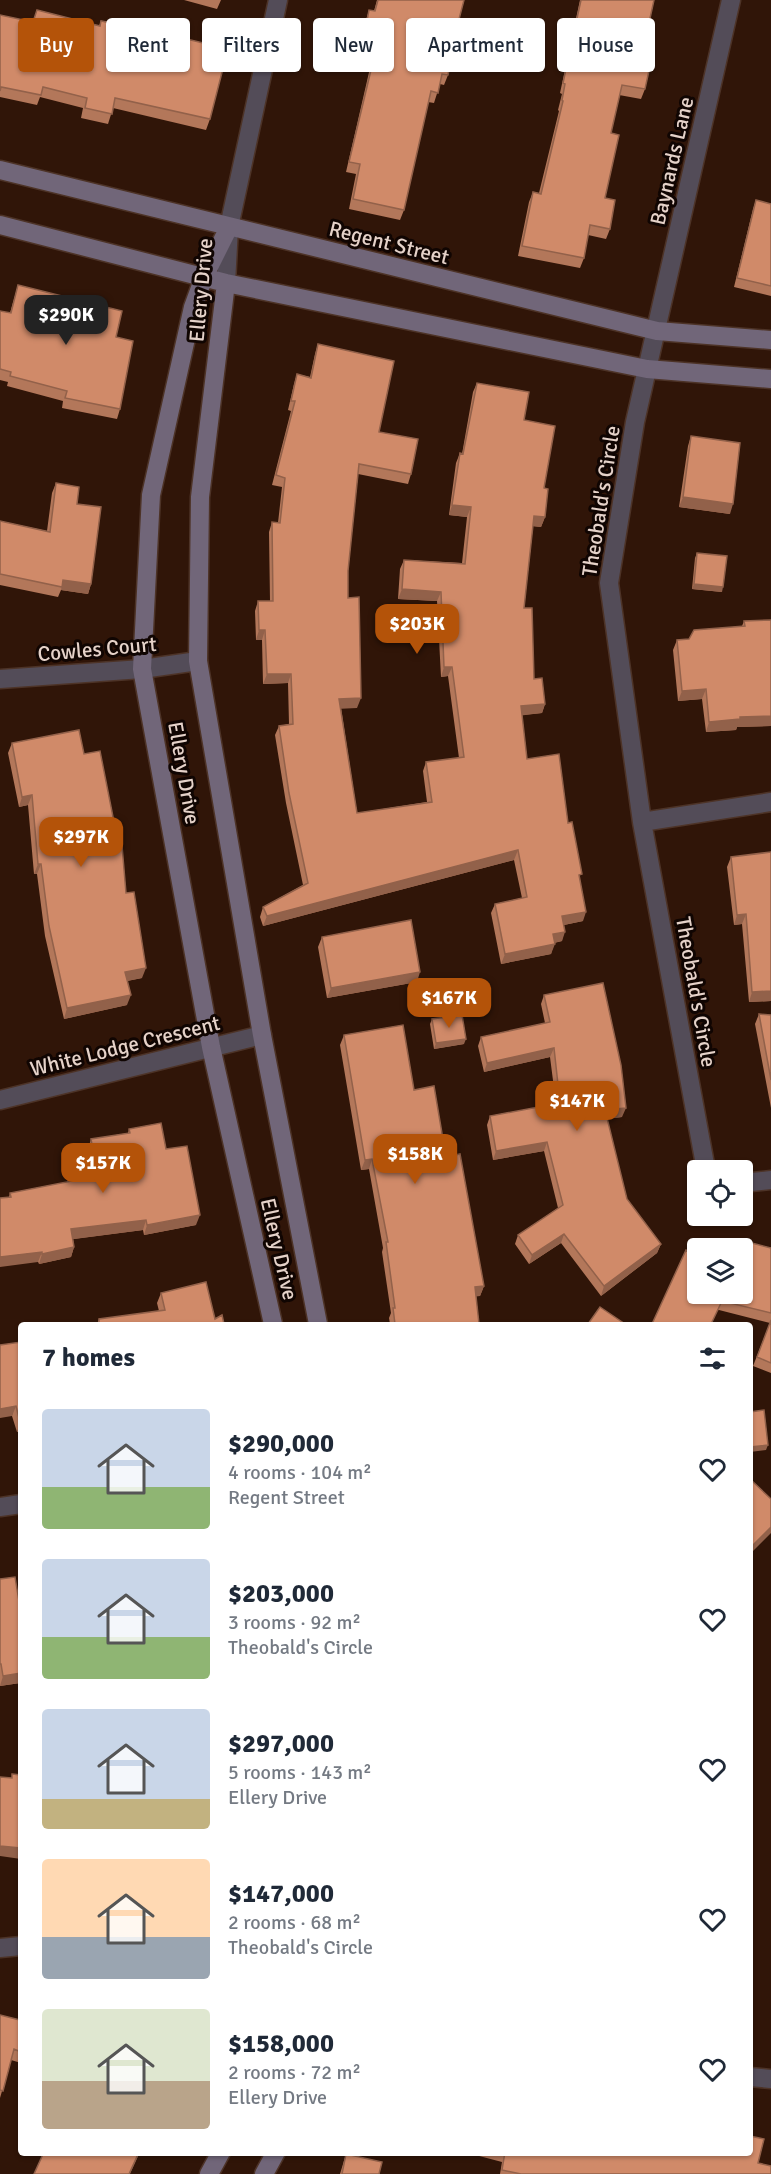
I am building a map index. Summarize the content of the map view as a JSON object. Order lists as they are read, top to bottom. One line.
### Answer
{"streets":{"street":["Baynards Lane","Regent Street","Ellery Drive","Theobald's Circle","Cowles Court","White Lodge Crescent"]},"crossings":[["Baynards Lane","Regent Street"],["Baynards Lane","Theobald's Circle"],["Regent Street","Ellery Drive"],["Regent Street","Theobald's Circle"],["Ellery Drive","Cowles Court"],["Ellery Drive","White Lodge Crescent"]],"page":{"chip":["Buy","Rent","Filters","New","Apartment","House"],"price":["$290K","$203K","$297K","$167K","$147K","$158K","$157K"],"heading":"7 homes","list":[{"name":"$290,000","note":"4 rooms · 104 m² · Regent Street"},{"name":"$203,000","note":"3 rooms · 92 m² · Theobald's Circle"},{"name":"$297,000","note":"5 rooms · 143 m² · Ellery Drive"},{"name":"$147,000","note":"2 rooms · 68 m² · Theobald's Circle"},{"name":"$158,000","note":"2 rooms · 72 m² · Ellery Drive"}]}}
